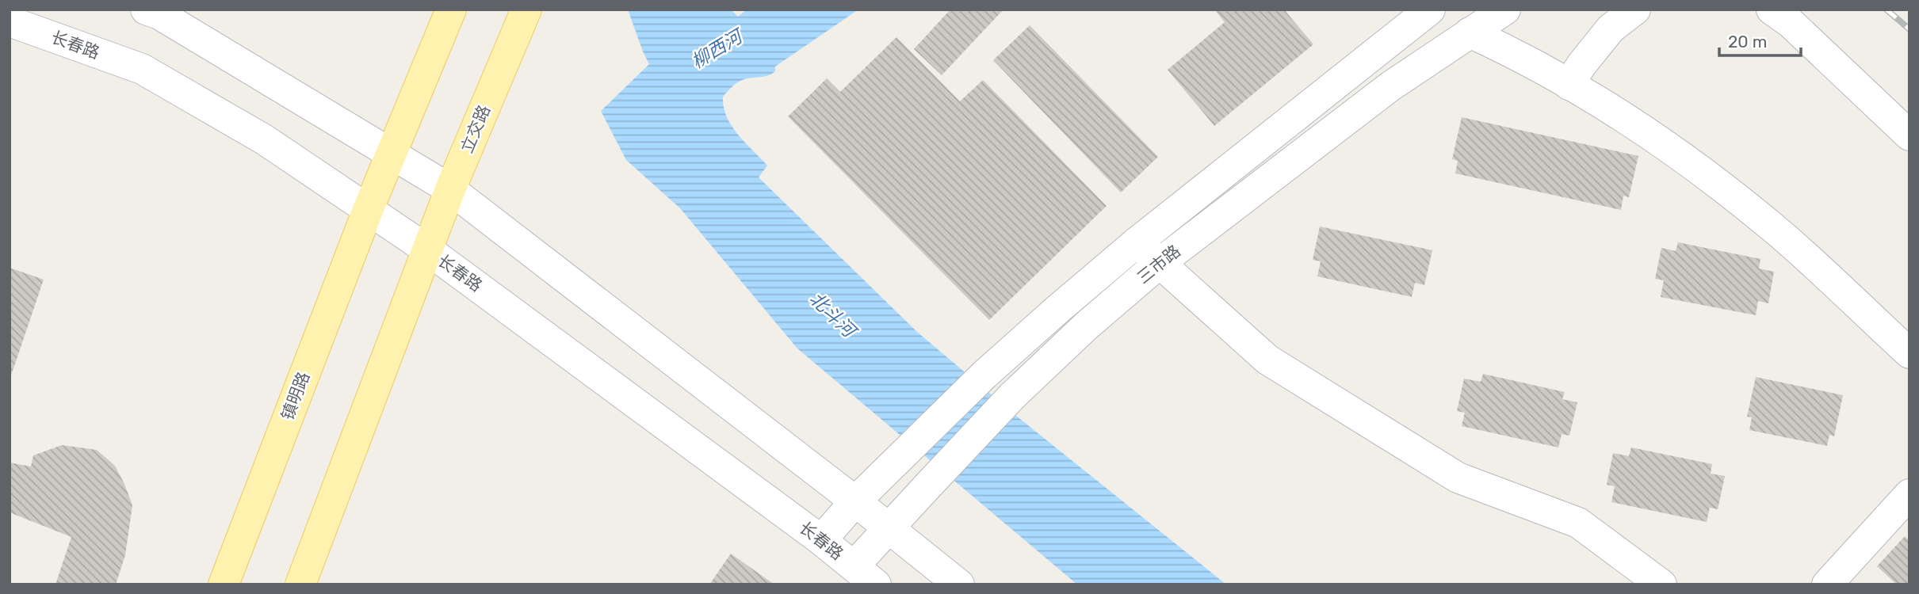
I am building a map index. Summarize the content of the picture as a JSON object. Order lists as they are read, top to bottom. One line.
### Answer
{"streets":{"main road":["立交路","镇明路"],"street":["长春路","三市路"]},"crossings":[["长春路","立交路"],["长春路","三市路"],["长春路","镇明路"]],"water":["柳西河","北斗河"],"scale_bar":"20 m"}
